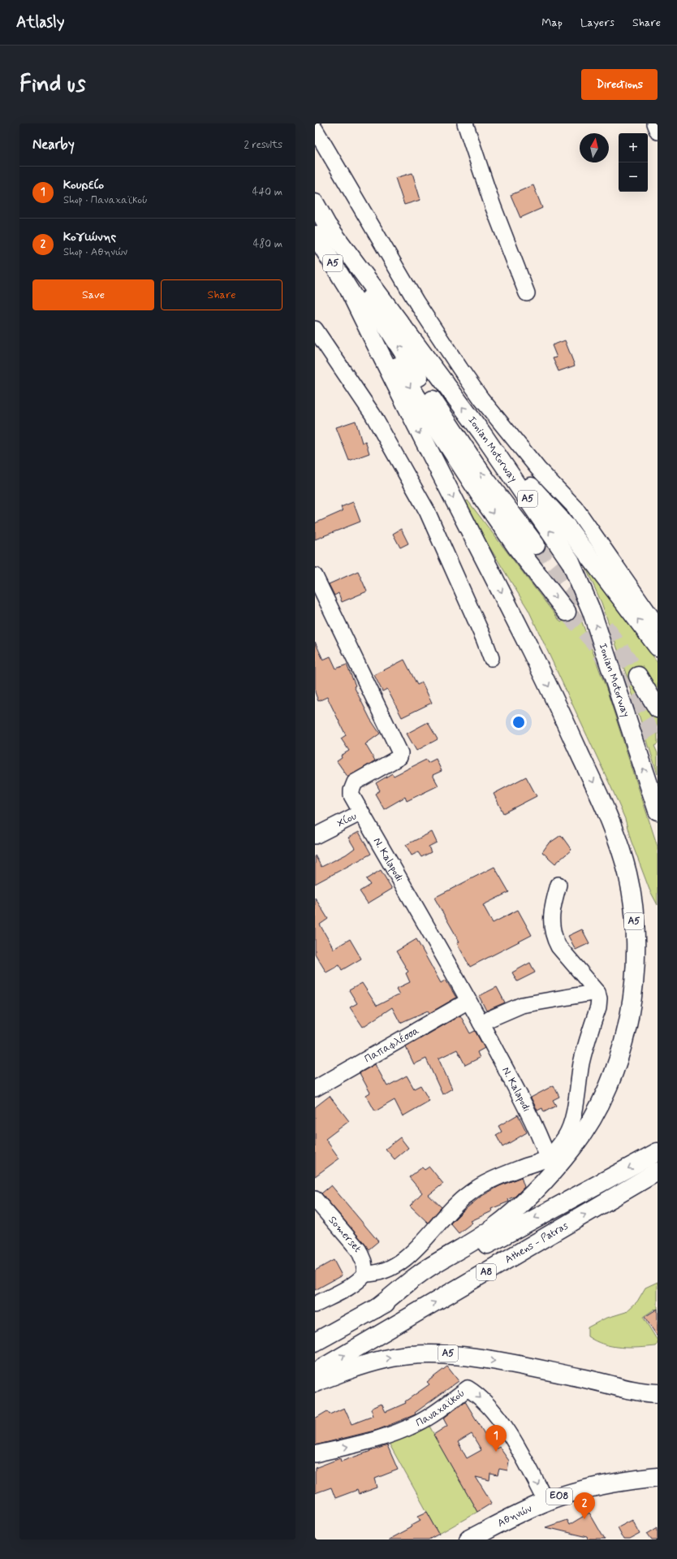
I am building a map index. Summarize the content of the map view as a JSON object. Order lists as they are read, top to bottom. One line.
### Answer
{"streets":{"main road":["Α5","Ionian Motorway","Athens - Patras","Α8","ΕΟ8","Αθηνών"],"street":["Χίου","N. Kalapodi","Παπαφλέσσα","Somerset","Παναχαϊκού"]},"crossings":[["Α5","Ionian Motorway"],["Α5","Athens - Patras"],["Χίου","N. Kalapodi"],["N. Kalapodi","Παπαφλέσσα"],["Παναχαϊκού","Αθηνών"]],"north":"top","page":{"header":"Atlasly","nav":["Map","Layers","Share"],"buttons":["Directions",["Save","Share"]],"title":"Find us","heading":["Nearby","2 results"],"map_buttons":["+","−"],"list":[{"mark":"1","name":"Κουρείο","note":"Shop · Παναχαϊκού","value":"440 m"},{"mark":"2","name":"Κογιώνης","note":"Shop · Αθηνών","value":"480 m"}],"pins":["1","2"]}}
